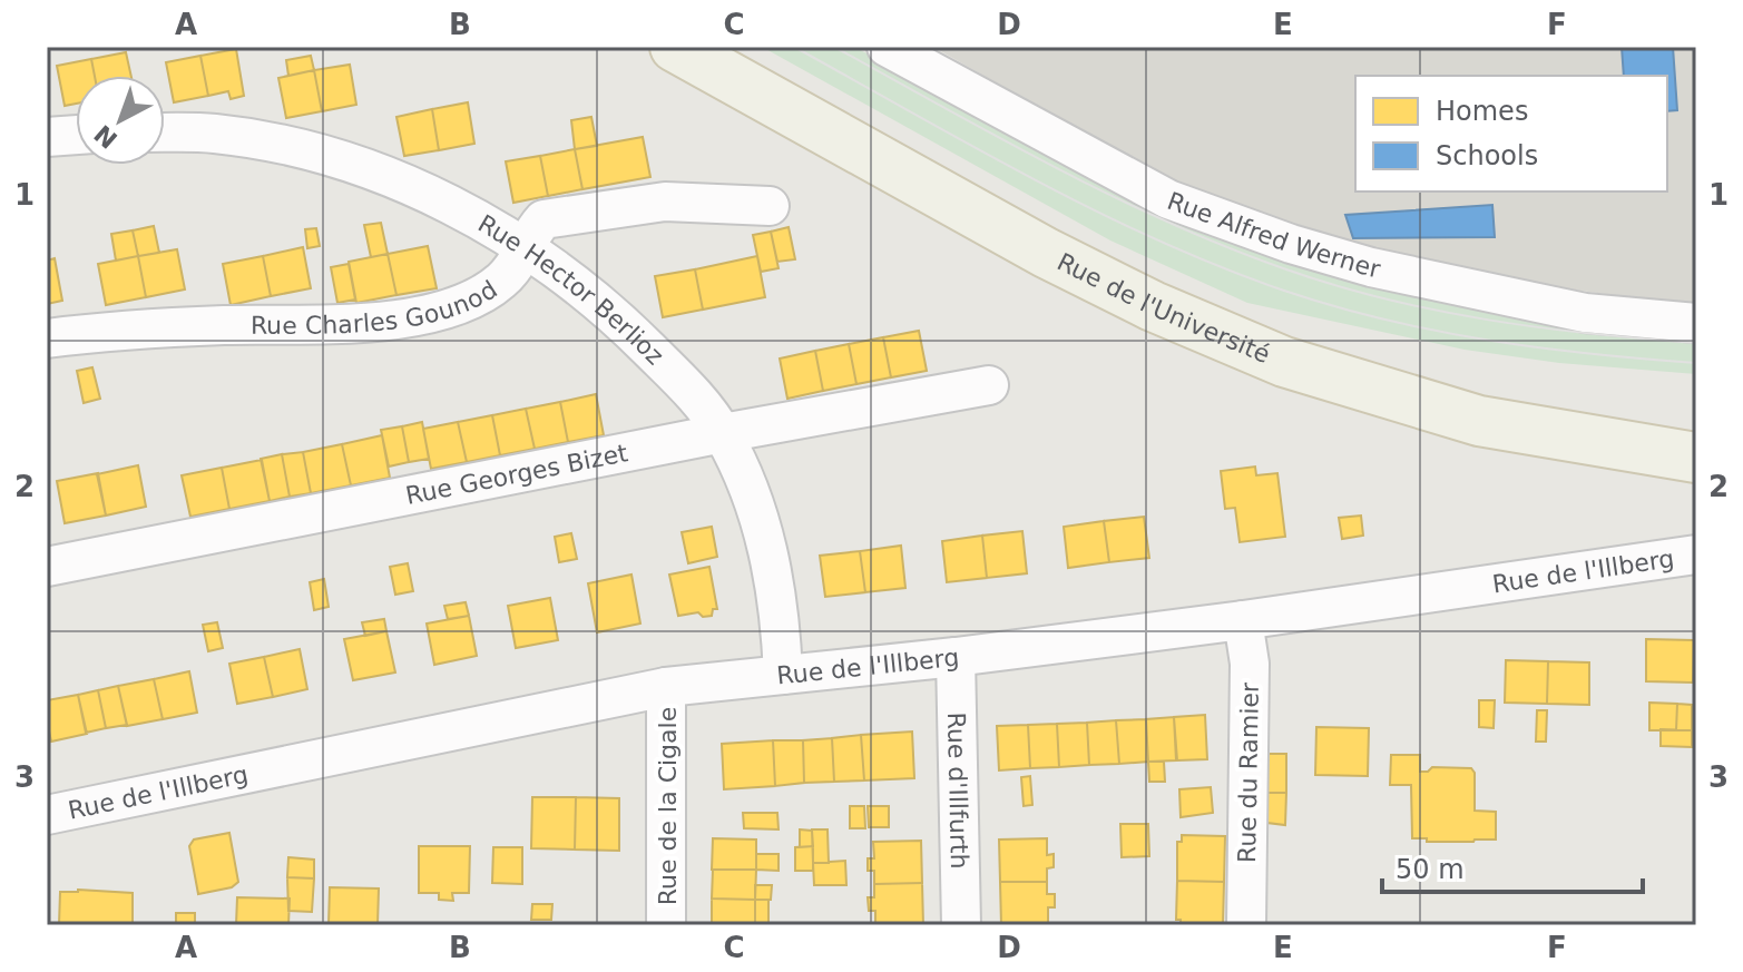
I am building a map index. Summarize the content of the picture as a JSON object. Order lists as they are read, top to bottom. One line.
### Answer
{"streets":{"main road":["Rue de l'Université"],"street":["Rue Alfred Werner","Rue Hector Berlioz","Rue Charles Gounod","Rue Georges Bizet","Rue de l'Illberg","Rue du Ramier","Rue d'Illfurth","Rue de la Cigale"]},"crossings":[["Rue Hector Berlioz","Rue Charles Gounod"],["Rue Hector Berlioz","Rue Georges Bizet"],["Rue Hector Berlioz","Rue de l'Illberg"],["Rue de l'Illberg","Rue du Ramier"],["Rue de l'Illberg","Rue d'Illfurth"],["Rue de l'Illberg","Rue de la Cigale"]],"legend":["Homes","Schools"],"scale_bar":"50 m","north":"bottom left","grid":{"columns":["A","B","C","D","E","F"],"rows":["1","2","3"]}}
